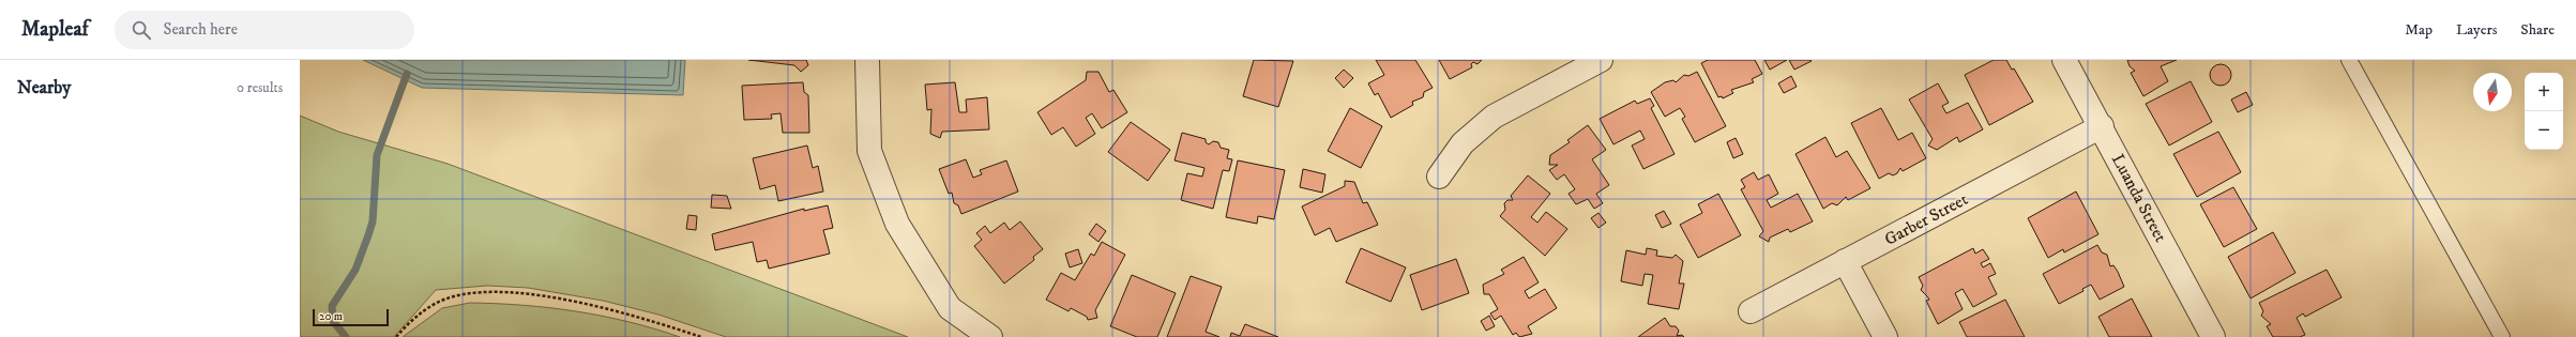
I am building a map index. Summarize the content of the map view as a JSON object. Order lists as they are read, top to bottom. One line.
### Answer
{"streets":{"street":["Luanda Street","Garber Street"]},"crossings":[["Luanda Street","Garber Street"]],"scale_bar":"20 m","north":"bottom","page":{"header":"Mapleaf","search":"Search here","nav":["Map","Layers","Share"],"heading":["Nearby","0 results"],"map_buttons":["+","−"],"scale":"20 m"}}
